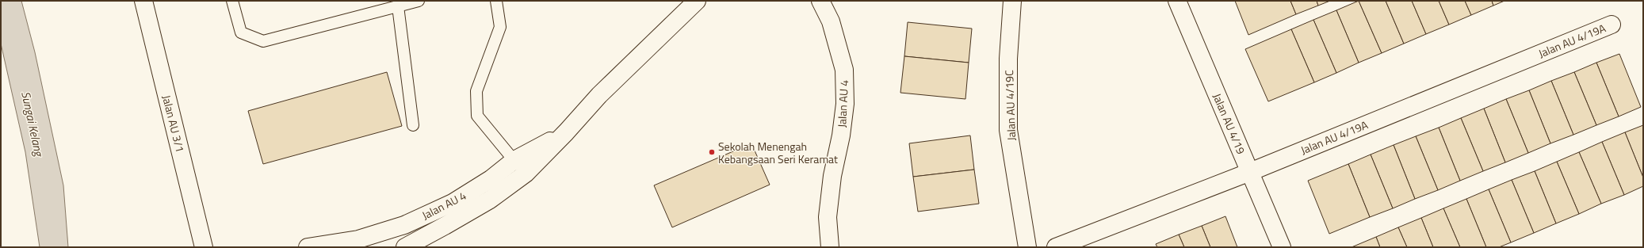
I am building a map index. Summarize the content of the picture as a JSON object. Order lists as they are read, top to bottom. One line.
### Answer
{"streets":{"main road":["Jalan AU 4/19A","Jalan AU 4","Jalan AU 4/19C","Jalan AU 3/1","Jalan AU 4/19"]},"crossings":[["Jalan AU 4/19A","Jalan AU 4/19"]],"water":["Sungai Kelang"],"places":["Sekolah Menengah Kebangsaan Seri Keramat"]}
